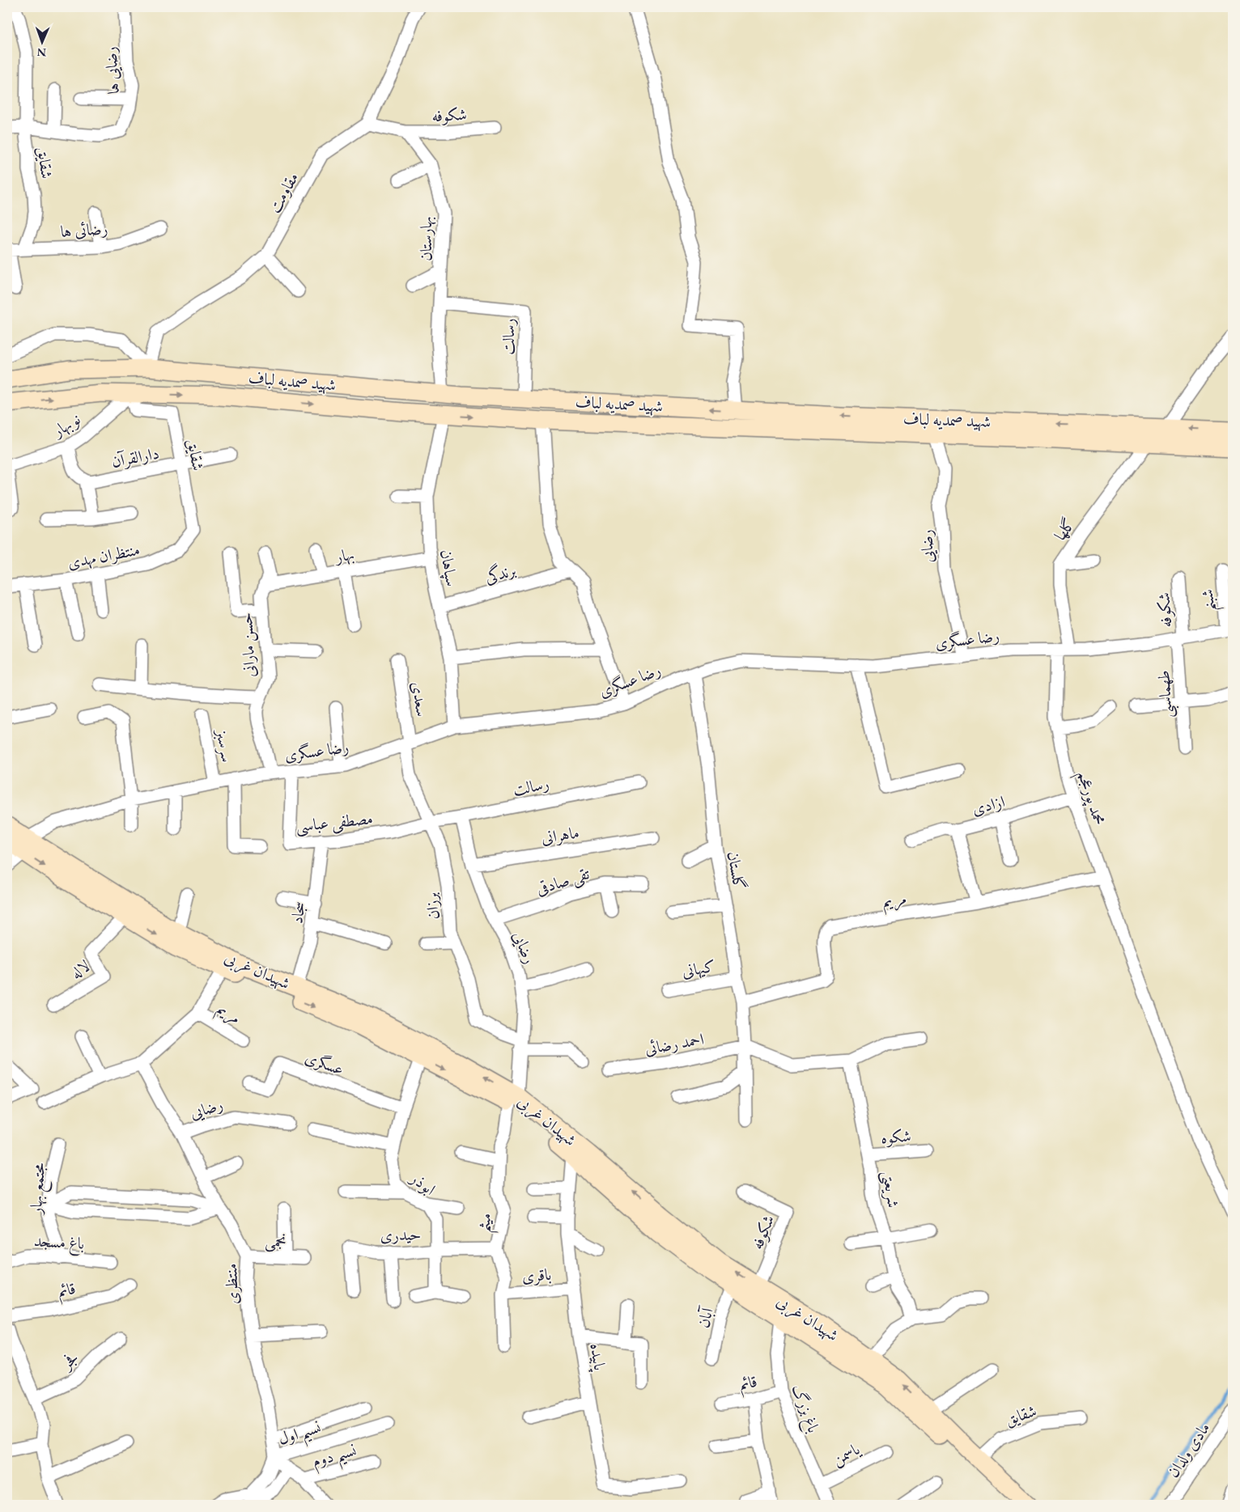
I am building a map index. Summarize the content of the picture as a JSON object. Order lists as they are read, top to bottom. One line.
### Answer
{"streets":{"main road":["شهید صمدیه لباف","شهیدان غربی"],"street":["رضایی ها","شکوفه","شقایق","مقاومت","رضائی ها","بهارستان","رسالت","نوبهار","دارالقرآن","گلها","رضایی","بهار","منتظران مهدی","سپاهان","برندگی","شبنم","رضا عسگری","حسن مارانی","طهماسبی","سعدی","سرسبز","محمد پورعجم","ازادی","مصطفی عباسی","ماهرانی","گلستان","تقی صادقی","مریم","برزان","سجاد","کیهانی","لاله","احمد رضائی","عسگری","شکوه","ابوذر","مجتمع بهار","شریعتی","میثم","حیدری","نجمی","باغ مسجد","باقری","منتظری","قائم","آبان","پابیده","فجر","باغ بزرگ","نسیم اول","مادی ولدان","یاسمن","نسیم دوم"]},"crossings":[["رضایی ها","شقایق"],["شکوفه","بهارستان"],["شکوفه","رضا عسگری"],["شکوفه","طهماسبی"],["شکوفه","شهیدان غربی"],["شقایق","رضائی ها"],["شقایق","شهید صمدیه لباف"],["شقایق","نوبهار"],["شقایق","دارالقرآن"],["شقایق","منتظران مهدی"],["شقایق","شهیدان غربی"],["مقاومت","شهید صمدیه لباف"],["بهارستان","رسالت"],["بهارستان","شهید صمدیه لباف"],["رسالت","شهید صمدیه لباف"],["رسالت","رضایی"],["رسالت","مصطفی عباسی"],["رسالت","برزان"],["شهید صمدیه لباف","نوبهار"],["شهید صمدیه لباف","گلها"],["شهید صمدیه لباف","رضایی"],["شهید صمدیه لباف","سپاهان"],["گلها","رضا عسگری"],["رضایی","رضا عسگری"],["رضایی","ماهرانی"],["رضایی","تقی صادقی"],["رضایی","برزان"],["رضایی","شهیدان غربی"],["رضایی","میثم"],["رضایی","منتظری"],["بهار","سپاهان"],["بهار","حسن مارانی"],["سپاهان","برندگی"],["سپاهان","رضا عسگری"],["شبنم","رضا عسگری"],["رضا عسگری","حسن مارانی"],["رضا عسگری","طهماسبی"],["رضا عسگری","سعدی"],["رضا عسگری","سرسبز"],["رضا عسگری","محمد پورعجم"],["رضا عسگری","مصطفی عباسی"],["رضا عسگری","گلستان"],["رضا عسگری","برزان"],["رضا عسگری","شهیدان غربی"],["سعدی","برزان"],["محمد پورعجم","ازادی"],["محمد پورعجم","مریم"],["مصطفی عباسی","برزان"],["مصطفی عباسی","سجاد"],["گلستان","مریم"],["گلستان","کیهانی"],["گلستان","احمد رضائی"],["سجاد","شهیدان غربی"],["لاله","شهیدان غربی"],["شهیدان غربی","ابوذر"],["شهیدان غربی","میثم"],["شهیدان غربی","آبان"],["شهیدان غربی","پابیده"],["شهیدان غربی","باغ بزرگ"],["عسگری","ابوذر"],["شکوه","شریعتی"],["ابوذر","حیدری"],["مجتمع بهار","باغ مسجد"],["میثم","حیدری"],["میثم","باقری"],["نجمی","منتظری"],["باقری","پابیده"],["منتظری","نسیم اول"],["قائم","باغ بزرگ"],["باغ بزرگ","یاسمن"]],"north":"bottom"}
